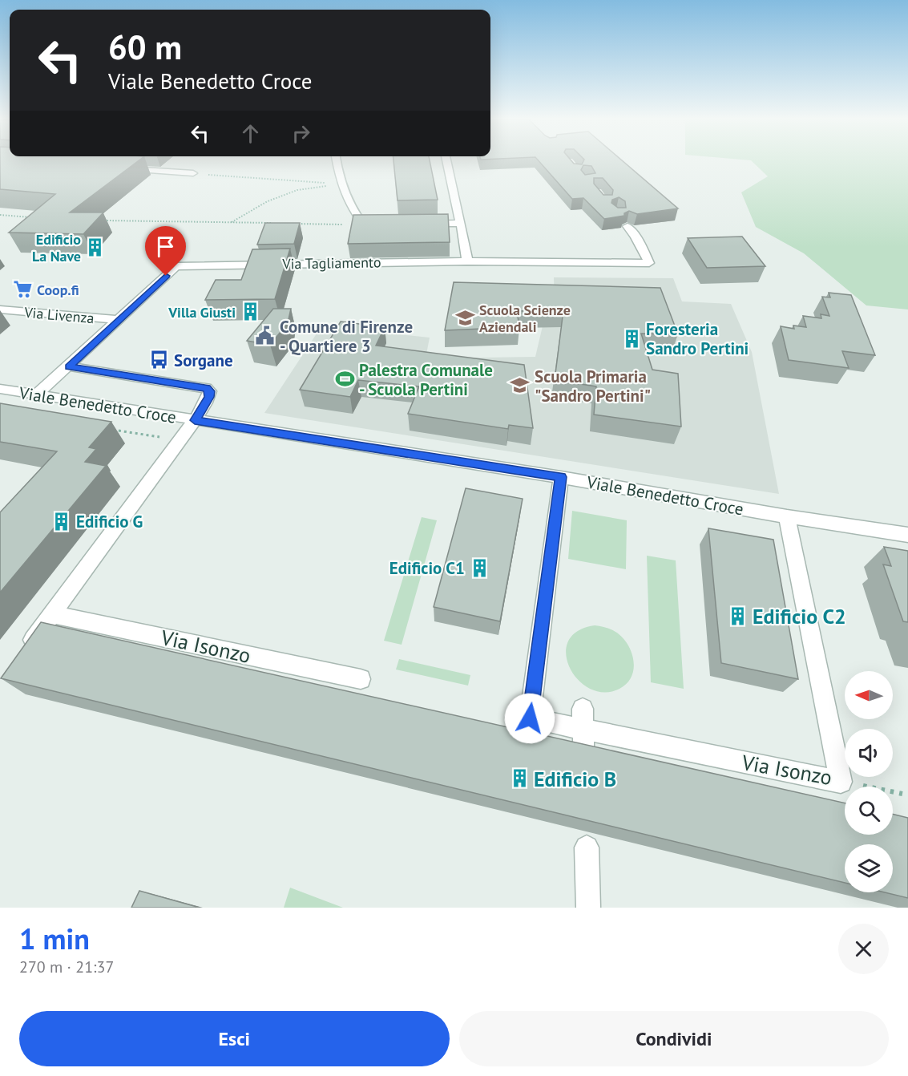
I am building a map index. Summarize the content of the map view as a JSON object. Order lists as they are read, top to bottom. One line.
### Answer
{"streets":{"street":["Via Tagliamento","Via Livenza","Viale Benedetto Croce","Via Isonzo"]},"crossings":[["Via Tagliamento","Via Livenza"],["Via Tagliamento","Viale Benedetto Croce"],["Viale Benedetto Croce","Via Isonzo"]],"places":{"building":["Edificio La Nave","Villa Giusti","Foresteria Sandro Pertini","Edificio G","Edificio C1","Edificio C2","Edificio B"],"supermarket":["Coop.fi"],"school or university":["Scuola Scienze Aziendali","Scuola Primaria \"Sandro Pertini\""],"public building":["Comune di Firenze - Quartiere 3"],"bus stop":["Sorgane"],"sports":["Palestra Comunale - Scuola Pertini"]},"north":"left","page":{"turn":["60 m","Viale Benedetto Croce"],"heading":["1 min","270 m · 21:37"],"buttons":["Esci","Condividi"]}}
